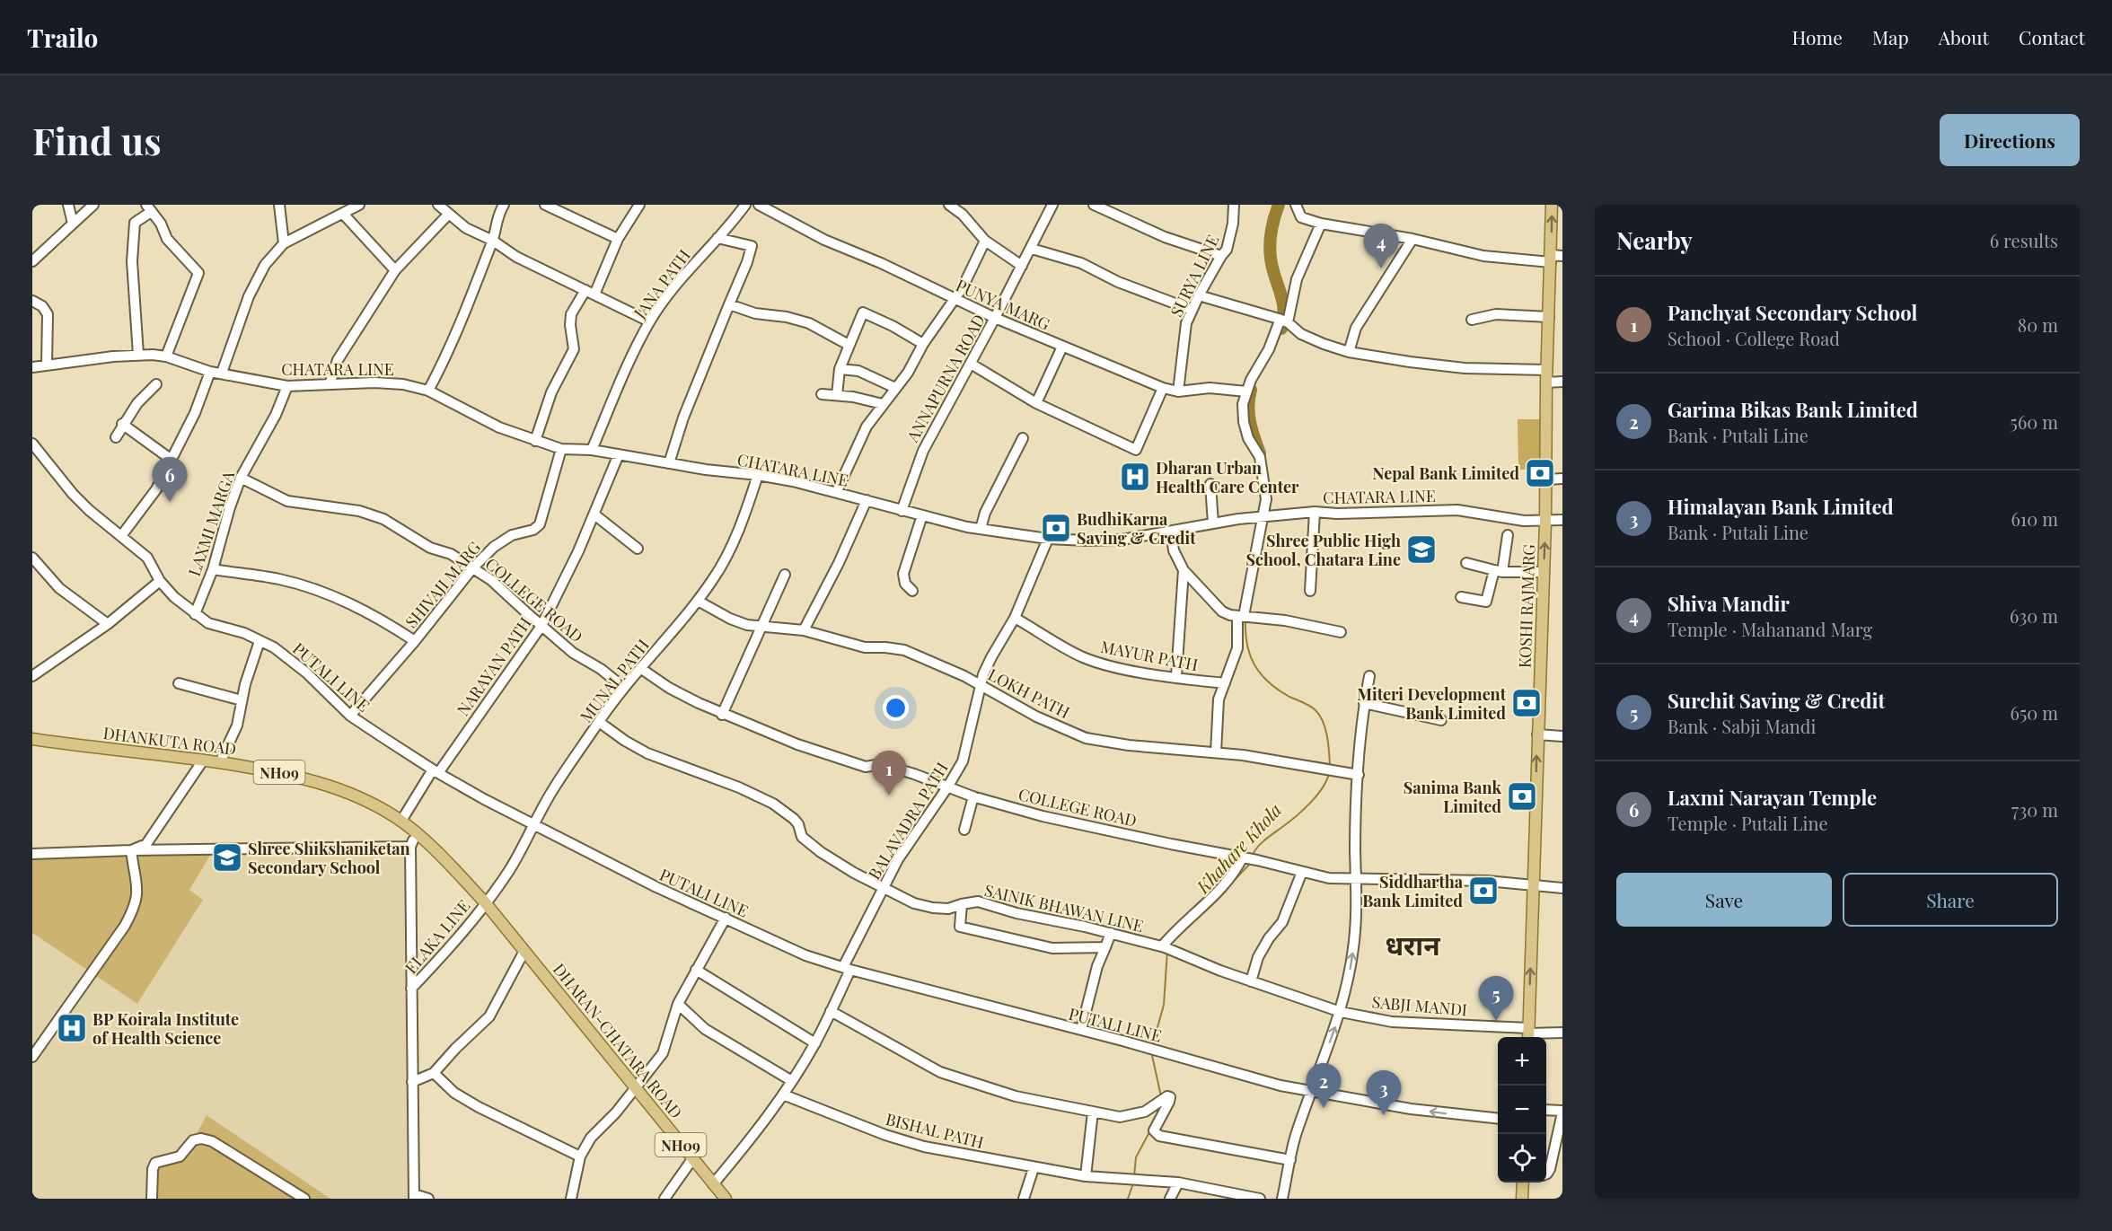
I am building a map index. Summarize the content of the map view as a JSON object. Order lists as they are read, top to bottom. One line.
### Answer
{"streets":{"main road":["KOSHI RAJMARG","DHANKUTA ROAD","NH09","DHARAN-CHATARA ROAD"],"street":["SURYA LINE","JANA PATH","PUNYA MARG","CHATARA LINE","ANNAPURNA ROAD","LAXMI MARGA","SHIVAJI MARG","COLLEGE ROAD","MAYUR PATH","NARAYAN PATH","PUTALI LINE","MUNAL PATH","LOKH PATH","BALAVADRA PATH","SAINIK BHAWAN LINE","ELAKA LINE","SABJI MANDI","BISHAL PATH"]},"crossings":[["SURYA LINE","PUNYA MARG"],["JANA PATH","CHATARA LINE"],["PUNYA MARG","ANNAPURNA ROAD"],["CHATARA LINE","ANNAPURNA ROAD"],["CHATARA LINE","LAXMI MARGA"],["CHATARA LINE","SHIVAJI MARG"],["CHATARA LINE","KOSHI RAJMARG"],["CHATARA LINE","NARAYAN PATH"],["CHATARA LINE","MUNAL PATH"],["CHATARA LINE","BALAVADRA PATH"],["LAXMI MARGA","COLLEGE ROAD"],["LAXMI MARGA","PUTALI LINE"],["SHIVAJI MARG","COLLEGE ROAD"],["SHIVAJI MARG","PUTALI LINE"],["COLLEGE ROAD","KOSHI RAJMARG"],["COLLEGE ROAD","NARAYAN PATH"],["COLLEGE ROAD","MUNAL PATH"],["COLLEGE ROAD","BALAVADRA PATH"],["KOSHI RAJMARG","SABJI MANDI"],["MAYUR PATH","BALAVADRA PATH"],["NARAYAN PATH","PUTALI LINE"],["NARAYAN PATH","DHANKUTA ROAD"],["PUTALI LINE","MUNAL PATH"],["PUTALI LINE","BALAVADRA PATH"],["MUNAL PATH","LOKH PATH"],["MUNAL PATH","DHANKUTA ROAD"],["MUNAL PATH","SAINIK BHAWAN LINE"],["MUNAL PATH","ELAKA LINE"],["MUNAL PATH","DHARAN-CHATARA ROAD"],["LOKH PATH","BALAVADRA PATH"],["DHANKUTA ROAD","ELAKA LINE"],["DHANKUTA ROAD","DHARAN-CHATARA ROAD"],["BALAVADRA PATH","SAINIK BHAWAN LINE"],["BALAVADRA PATH","DHARAN-CHATARA ROAD"],["BALAVADRA PATH","BISHAL PATH"],["SAINIK BHAWAN LINE","SABJI MANDI"],["ELAKA LINE","DHARAN-CHATARA ROAD"]],"one_way":["KOSHI RAJMARG"],"districts":["धरान"],"water":["Khahare Khola"],"places":{"bank":["Nepal Bank Limited","BudhiKarna Saving & Credit","Miteri Development Bank Limited","Sanima Bank Limited","Siddhartha Bank Limited"],"hospital":["Dharan Urban Health Care Center","BP Koirala Institute of Health Science"],"school or university":["Shree Public High School, Chatara Line","Shree Shikshaniketan Secondary School"]},"page":{"header":"Trailo","nav":["Home","Map","About","Contact"],"buttons":["Directions",["Save","Share"]],"title":"Find us","heading":["Nearby","6 results"],"pins":["4","6","1","5","2","3"],"list":[{"mark":"1","name":"Panchyat Secondary School","note":"School · College Road","value":"80 m"},{"mark":"2","name":"Garima Bikas Bank Limited","note":"Bank · Putali Line","value":"560 m"},{"mark":"3","name":"Himalayan Bank Limited","note":"Bank · Putali Line","value":"610 m"},{"mark":"4","name":"Shiva Mandir","note":"Temple · Mahanand Marg","value":"630 m"},{"mark":"5","name":"Surchit Saving & Credit","note":"Bank · Sabji Mandi","value":"650 m"},{"mark":"6","name":"Laxmi Narayan Temple","note":"Temple · Putali Line","value":"730 m"}],"map_buttons":["+","−"]}}
